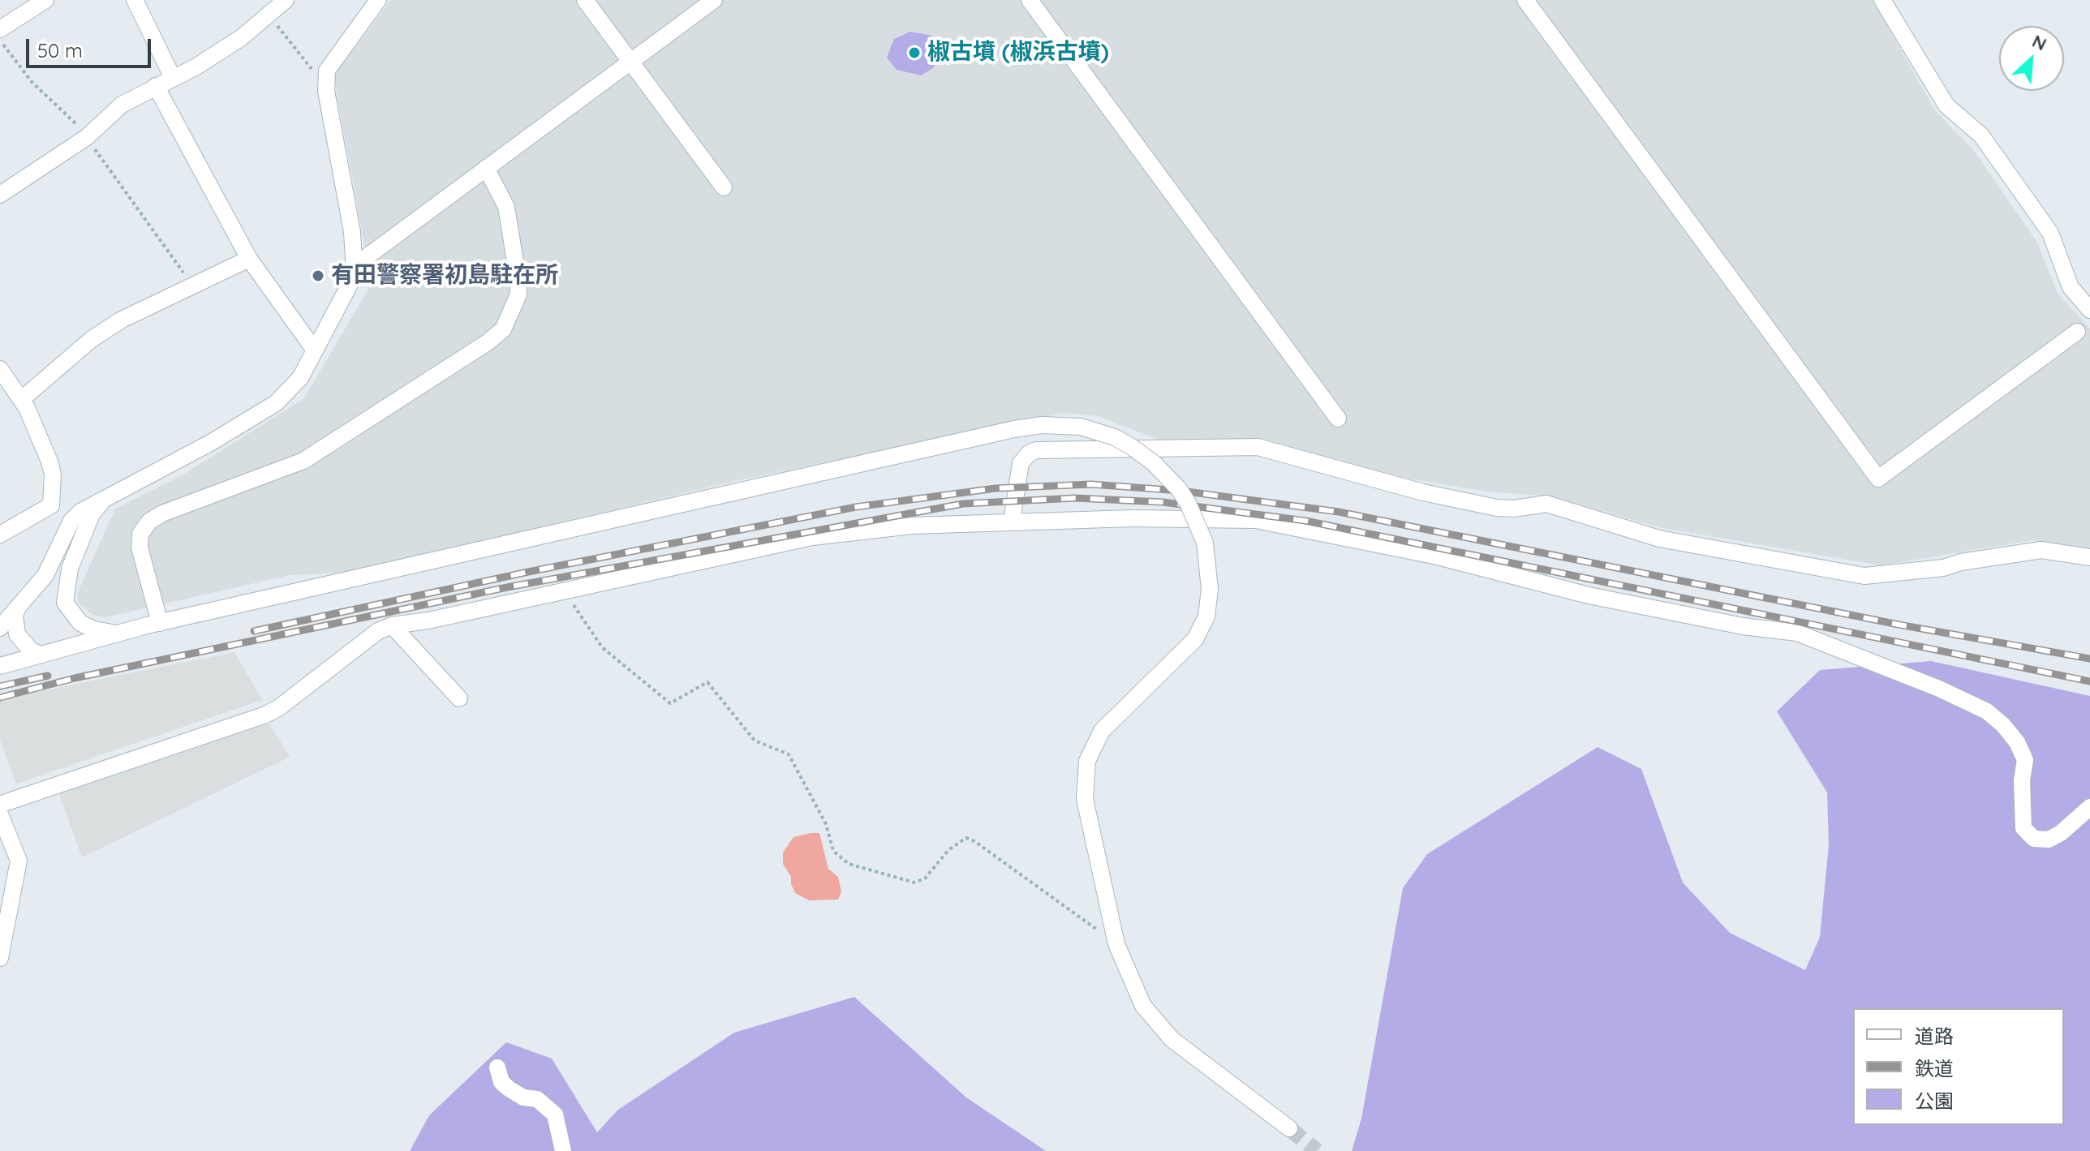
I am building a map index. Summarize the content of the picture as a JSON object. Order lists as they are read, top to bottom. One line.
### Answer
{"places":["椒古墳 (椒浜古墳)","有田警察署初島駐在所"],"legend":["道路","鉄道","公園"],"scale_bar":"50 m","north":"top right"}
